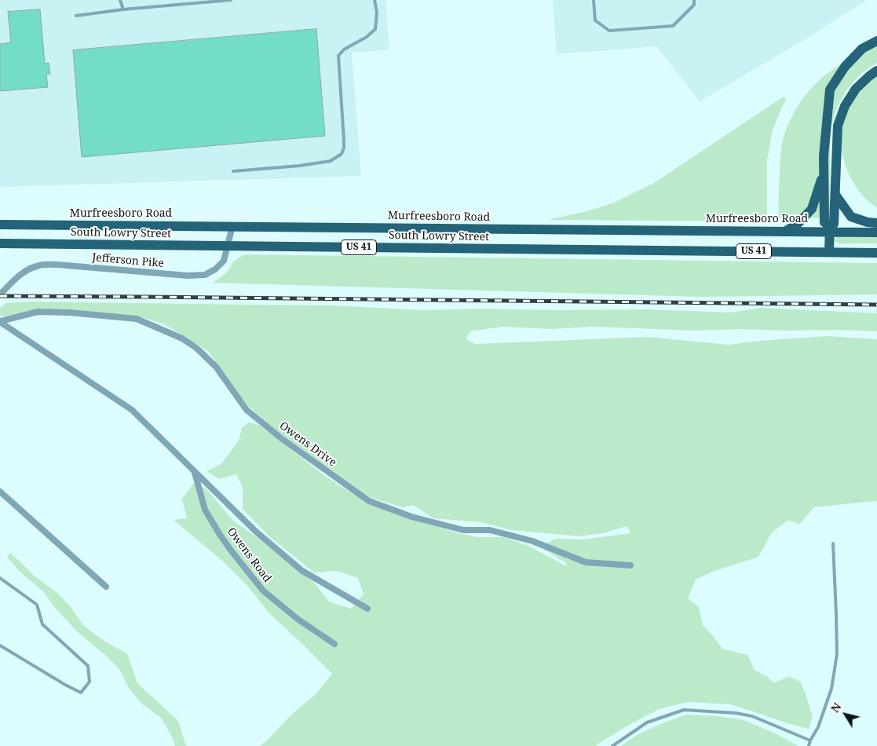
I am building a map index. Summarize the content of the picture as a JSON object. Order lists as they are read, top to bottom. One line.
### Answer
{"streets":{"main road":["Murfreesboro Road","South Lowry Street","US 41"],"street":["Jefferson Pike","Owens Drive","Owens Road"]},"crossings":[["Murfreesboro Road","Jefferson Pike"],["South Lowry Street","Jefferson Pike"],["Owens Drive","Owens Road"]],"north":"top left"}
